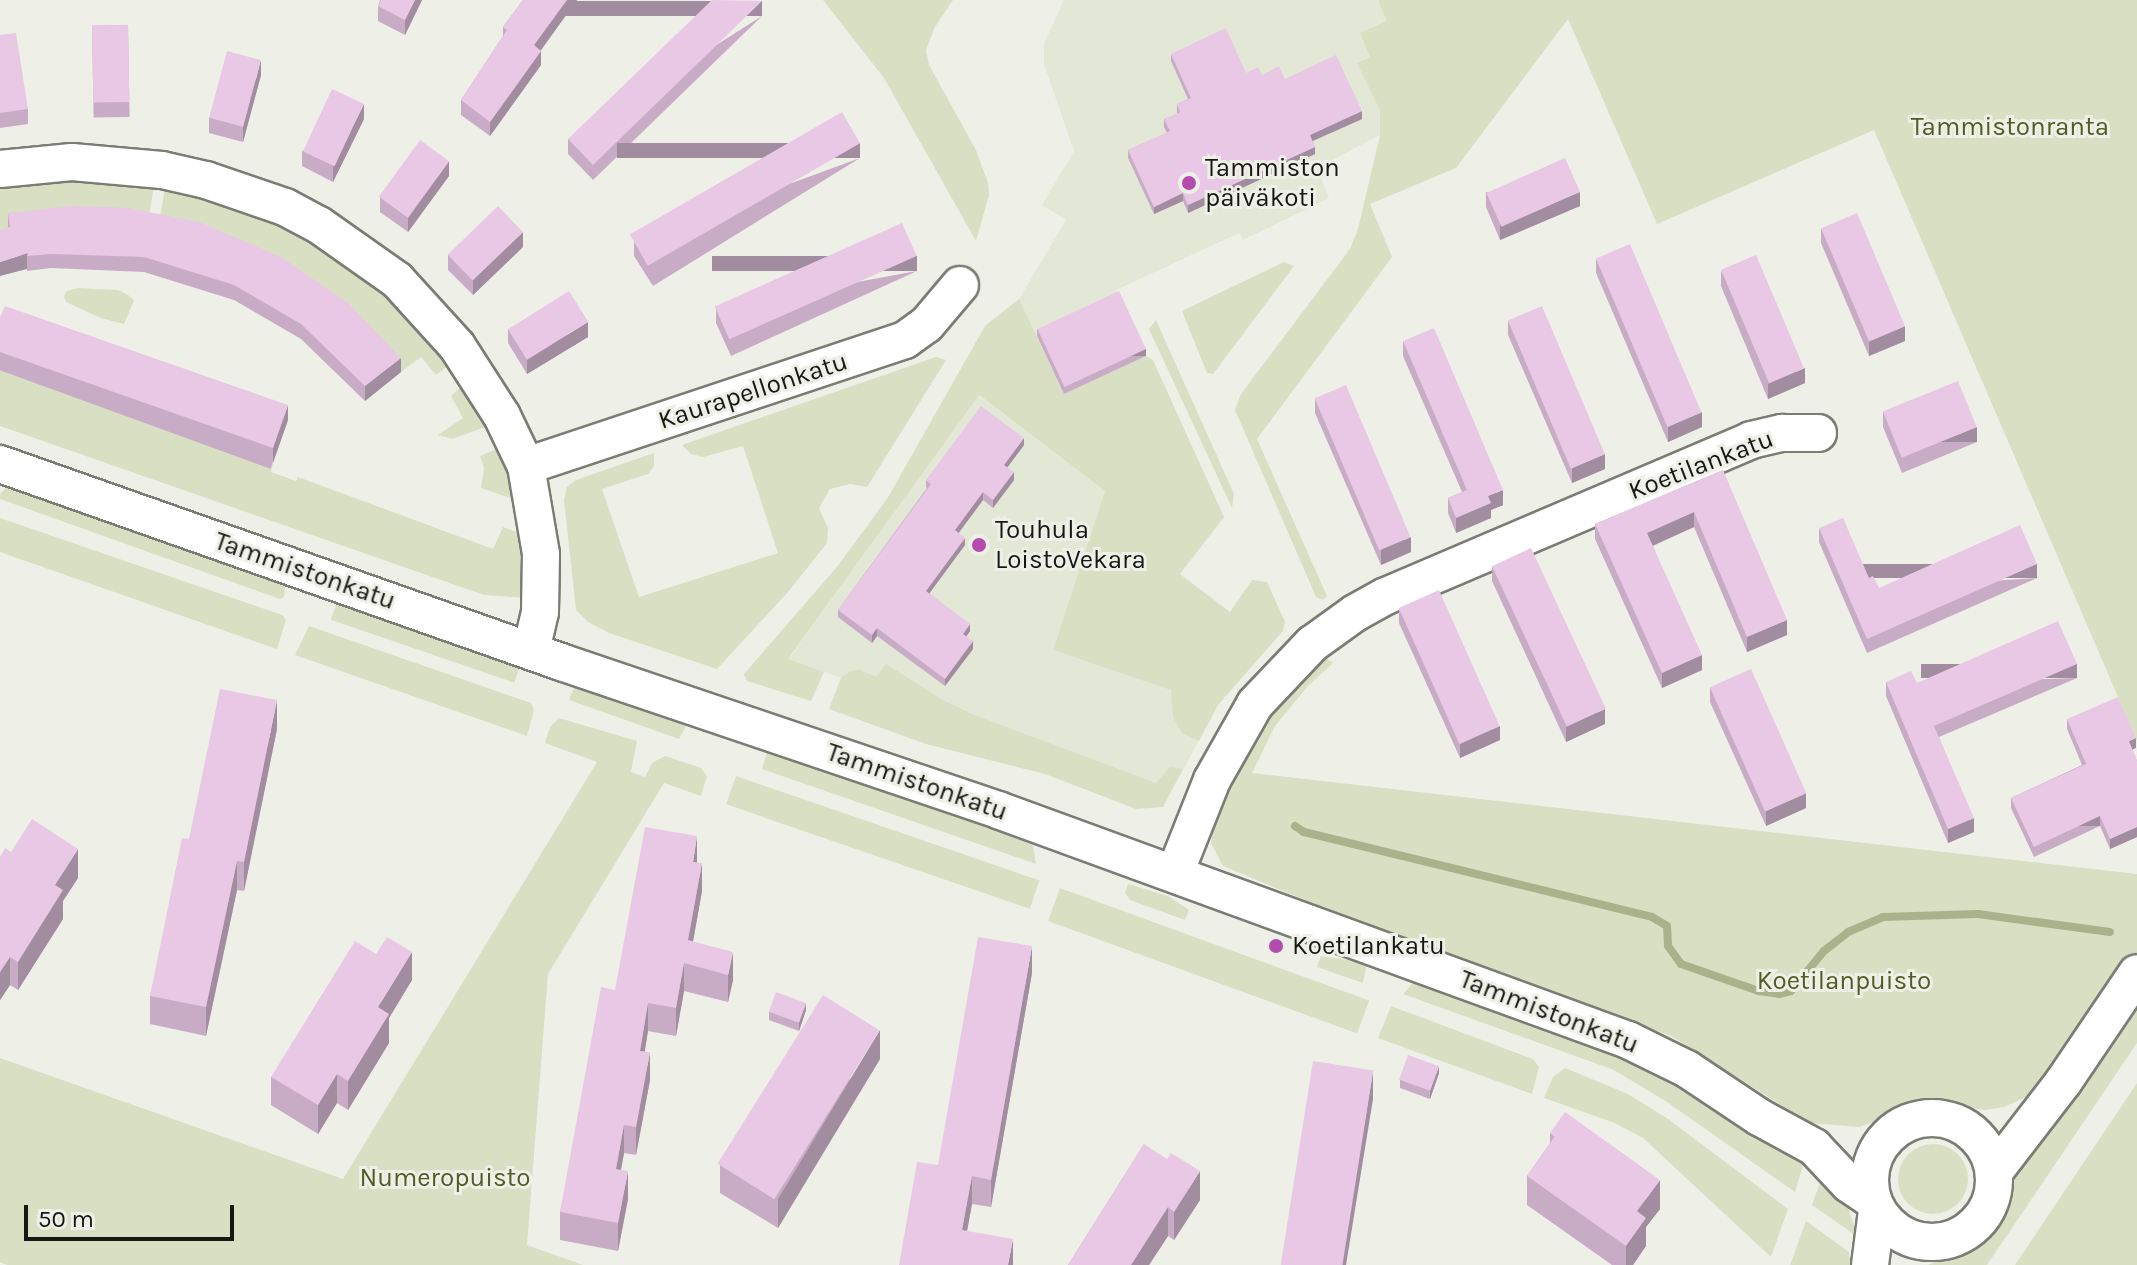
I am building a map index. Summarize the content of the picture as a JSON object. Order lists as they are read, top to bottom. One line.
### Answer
{"streets":{"street":["Kaurapellonkatu","Koetilankatu","Tammistonkatu"]},"crossings":[["Koetilankatu","Tammistonkatu"]],"parks":["Tammistonranta","Koetilanpuisto","Numeropuisto"],"places":["Tammiston päiväkoti","Touhula LoistoVekara","Koetilankatu"],"scale_bar":"50 m"}
